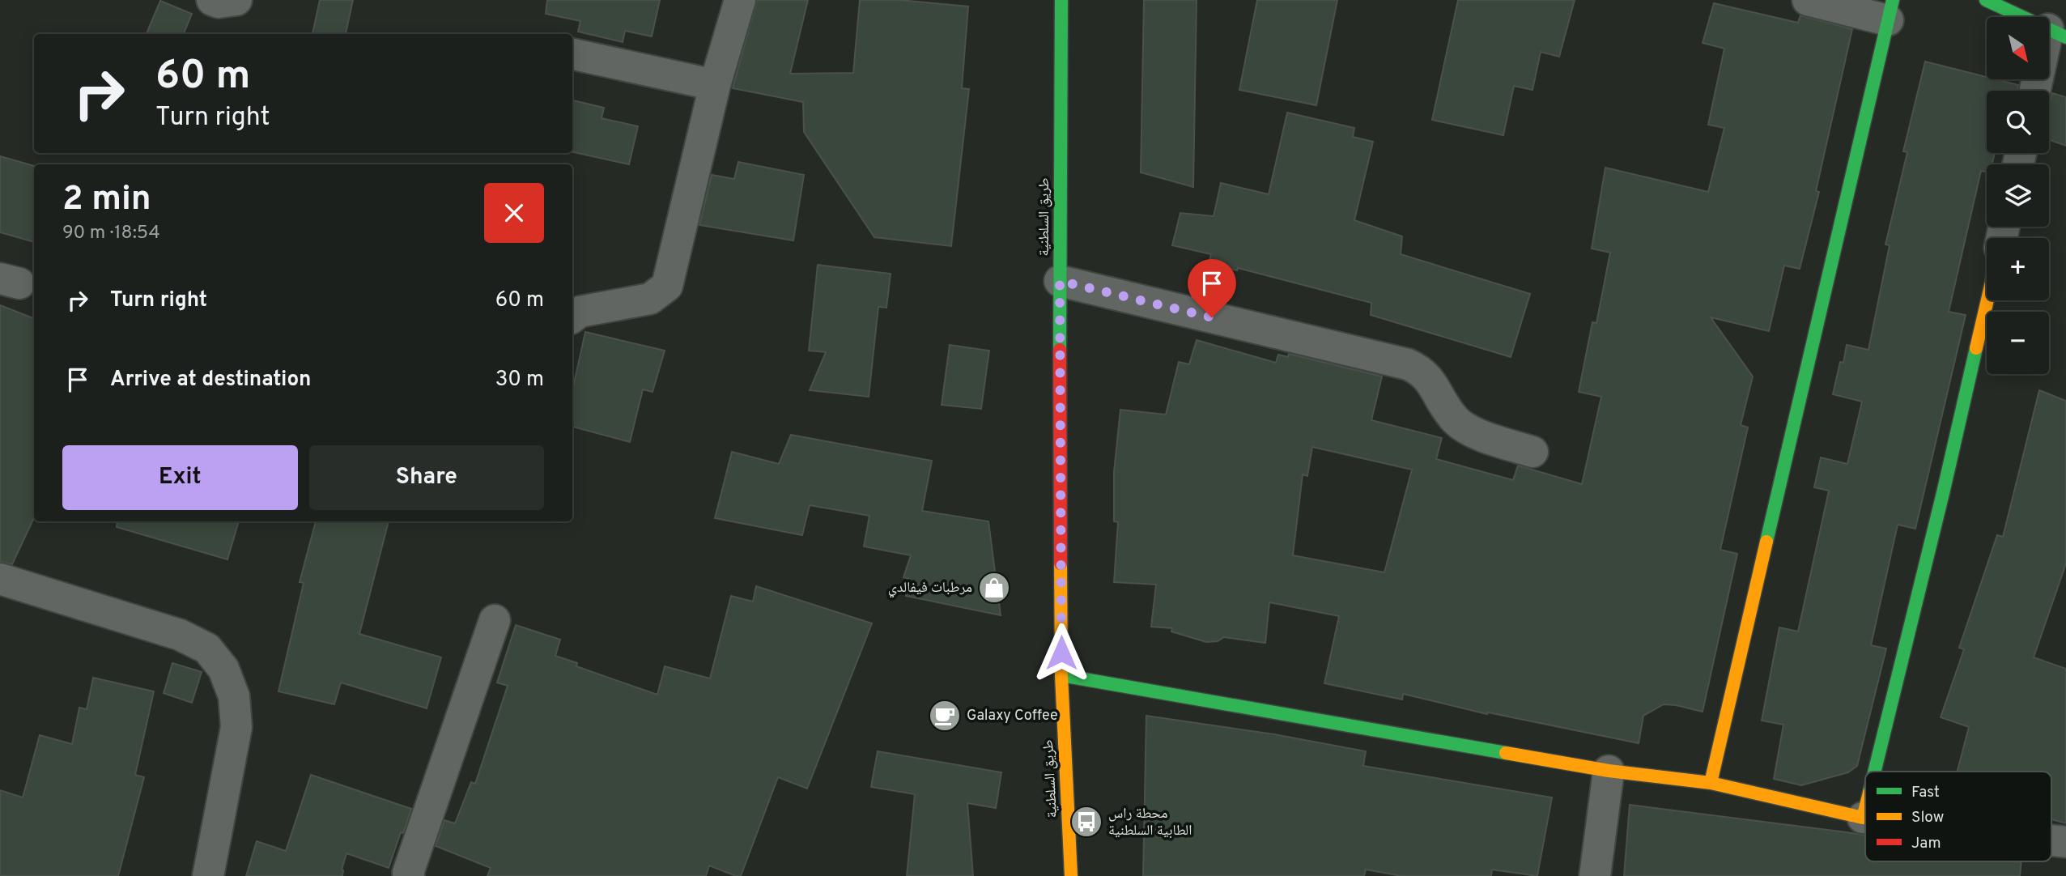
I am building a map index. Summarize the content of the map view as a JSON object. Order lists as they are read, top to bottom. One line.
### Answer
{"streets":{"main road":["طريق السلطنية"]},"places":{"shop":["مرطبات فيفالدي"],"cafe":["Galaxy Coffee"],"bus stop":["محطة راس الطابية السلطنية"]},"legend":["Fast","Slow","Jam"],"north":"bottom right","page":{"map_buttons":["+","−"],"turn":["60 m","Turn right"],"heading":["2 min","90 m · 18:54"],"list":[{"name":"Turn right","value":"60 m"},{"name":"Arrive at destination","value":"30 m"}],"buttons":["Exit","Share"]}}
